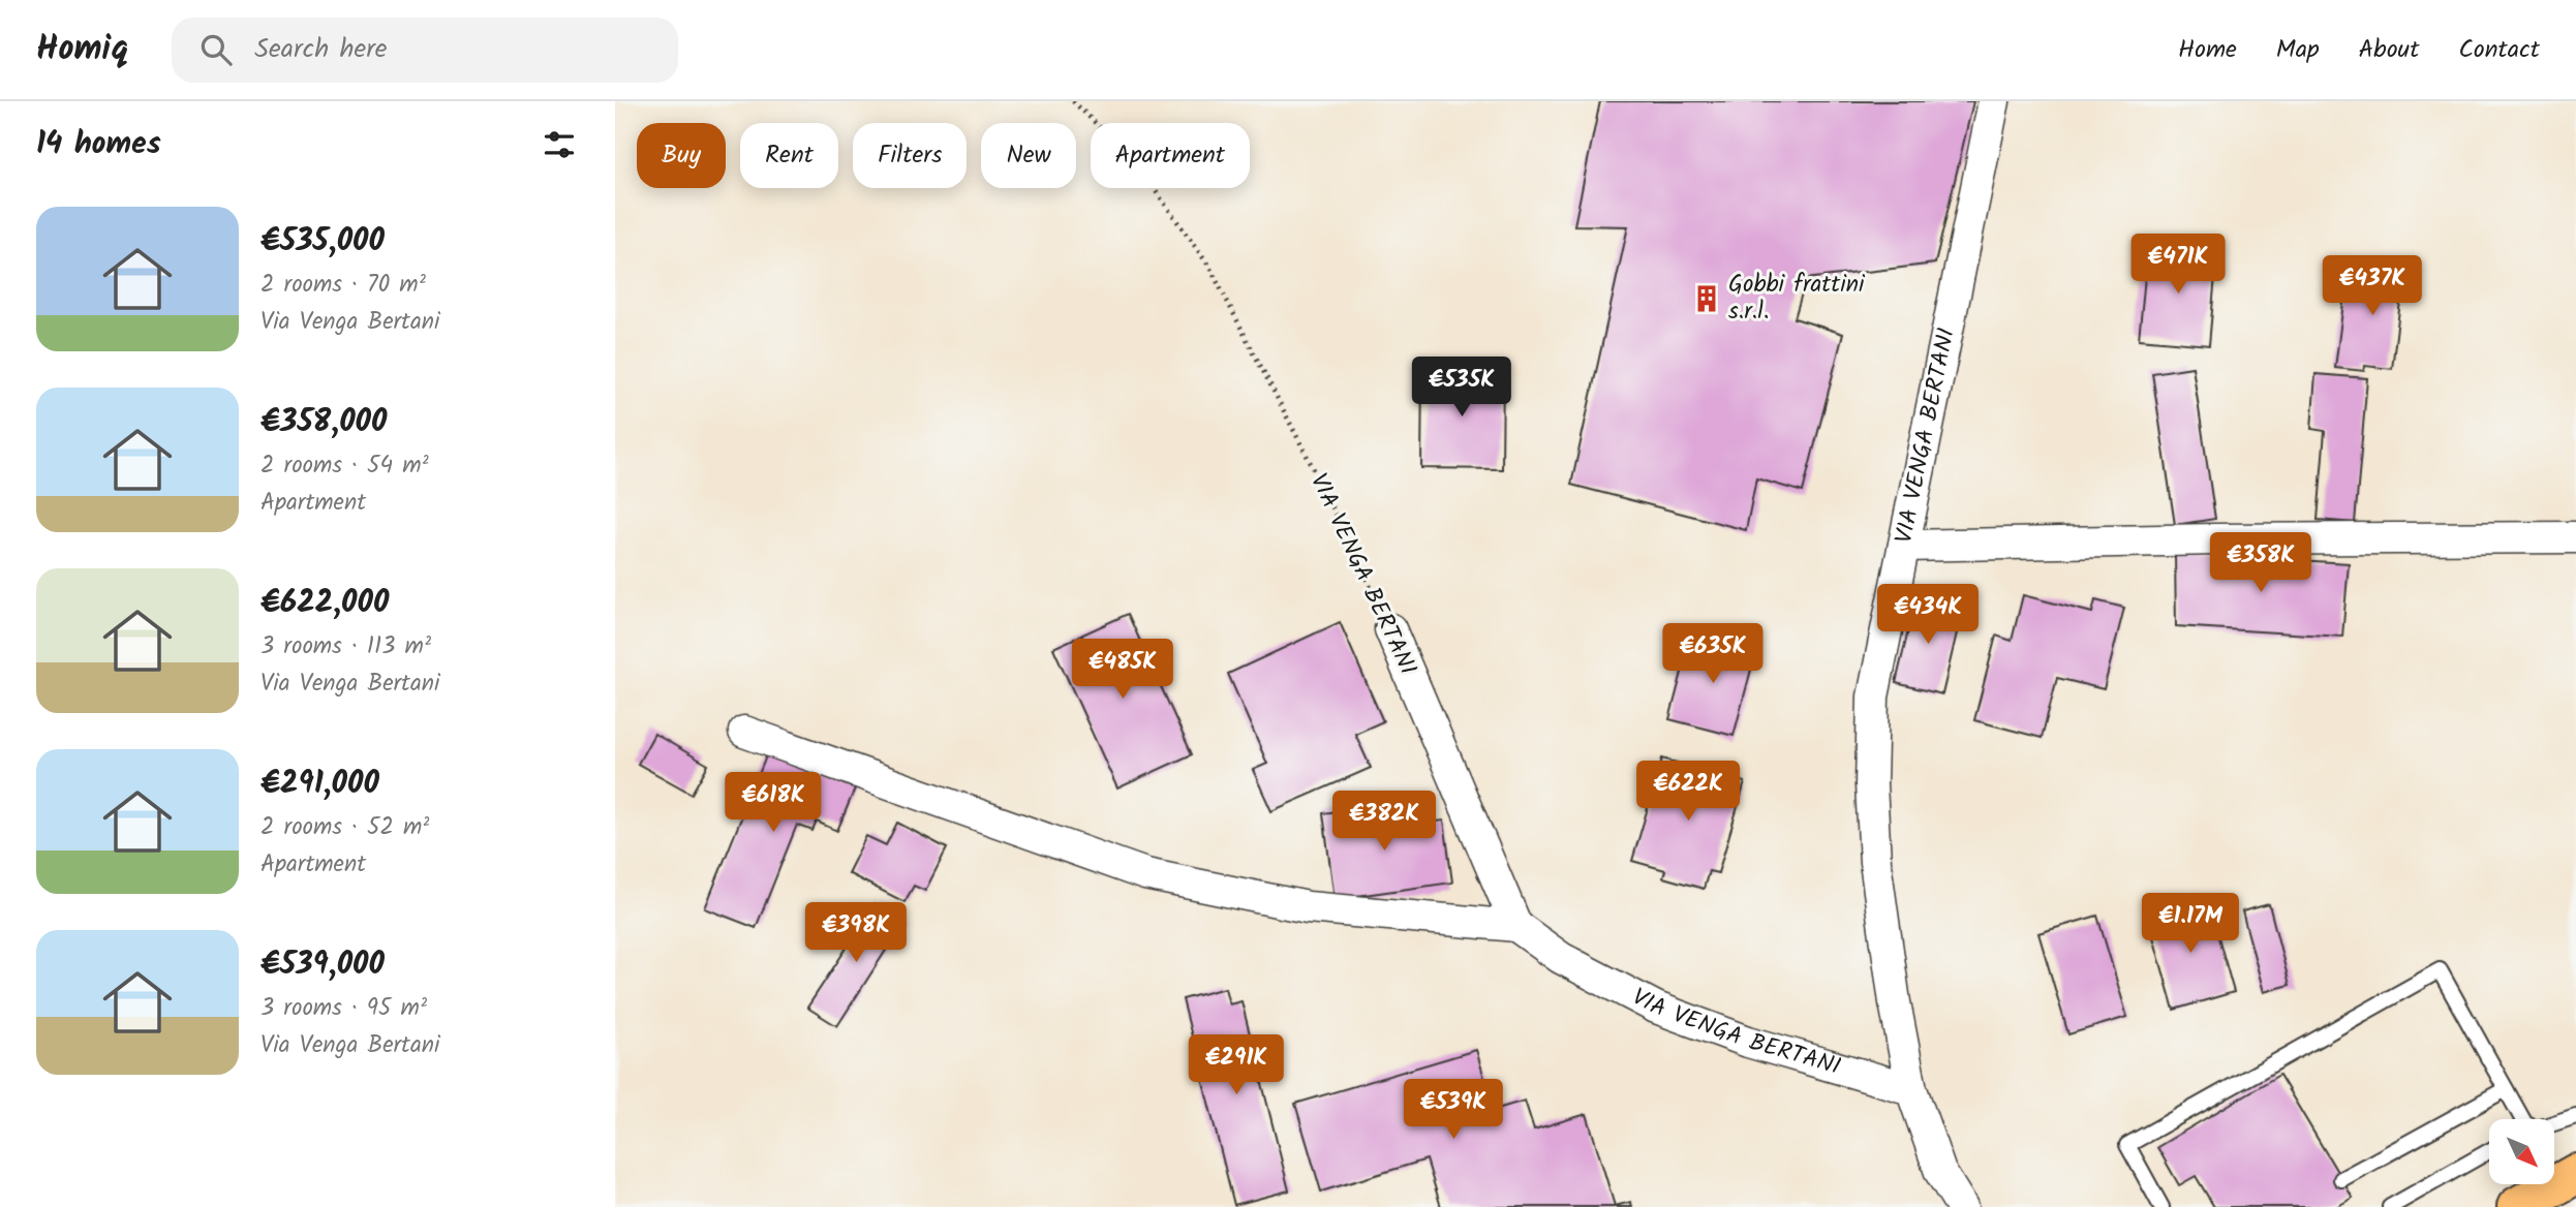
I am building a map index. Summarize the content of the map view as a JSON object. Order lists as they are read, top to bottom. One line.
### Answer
{"streets":{"street":["VIA VENGA BERTANI"]},"places":{"building":["Gobbi frattini s.r.l."]},"north":"bottom right","page":{"header":"Homiq","search":"Search here","nav":["Home","Map","About","Contact"],"heading":"14 homes","chip":["Buy","Rent","Filters","New","Apartment"],"list":[{"name":"€535,000","note":"2 rooms · 70 m² · Via Venga Bertani"},{"name":"€358,000","note":"2 rooms · 54 m² · Apartment"},{"name":"€622,000","note":"3 rooms · 113 m² · Via Venga Bertani"},{"name":"€291,000","note":"2 rooms · 52 m² · Apartment"},{"name":"€539,000","note":"3 rooms · 95 m² · Via Venga Bertani"}],"price":["€471K","€437K","€535K","€358K","€434K","€635K","€485K","€622K","€618K","€382K","€1.17M","€398K","€291K","€539K"]}}
